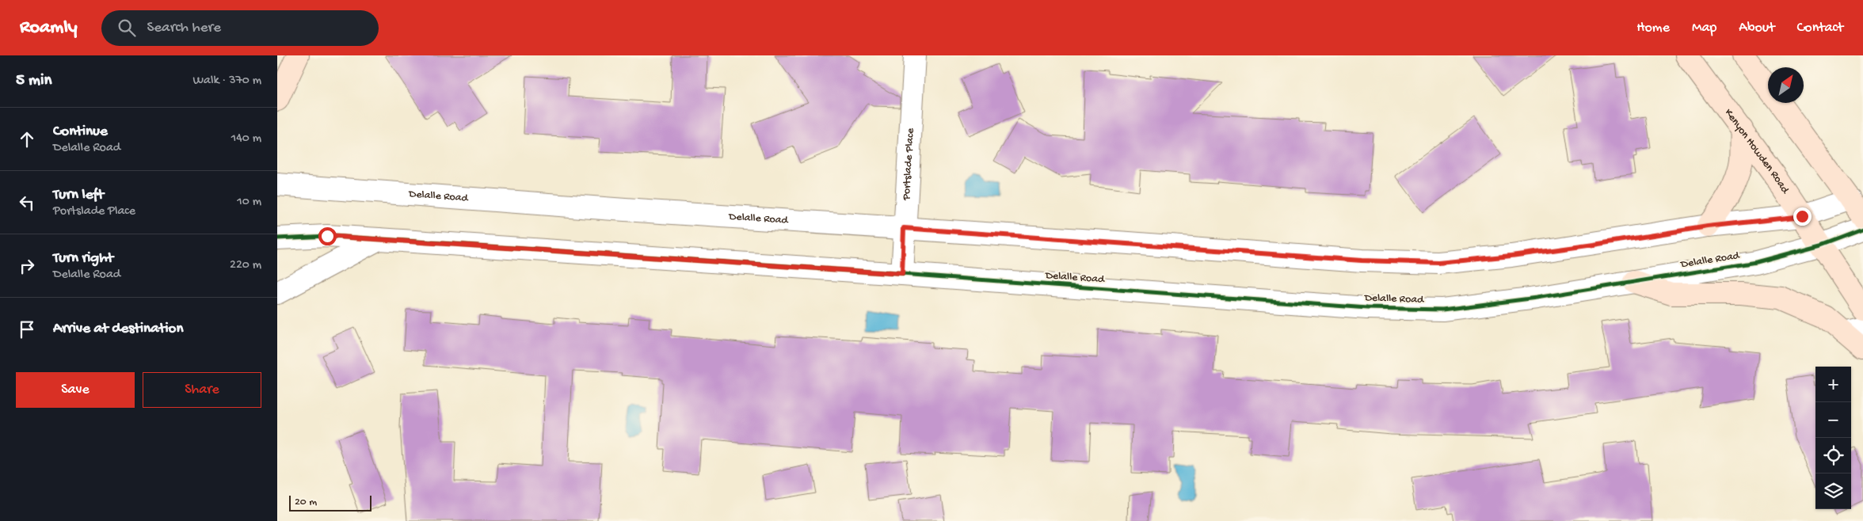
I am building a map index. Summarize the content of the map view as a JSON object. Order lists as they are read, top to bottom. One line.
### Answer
{"streets":{"street":["Kenyon Howden Road","Portslade Place","Delalle Road"]},"crossings":[["Kenyon Howden Road","Delalle Road"],["Portslade Place","Delalle Road"]],"scale_bar":"20 m","north":"top right","page":{"header":"Roamly","search":"Search here","nav":["Home","Map","About","Contact"],"heading":["5 min","Walk · 370 m"],"list":[["Continue","Delalle Road","140 m"],["Turn left","Portslade Place","10 m"],["Turn right","Delalle Road","220 m"],"Arrive at destination"],"buttons":["Save","Share"],"map_buttons":["+","−"],"scale":"20 m"}}
